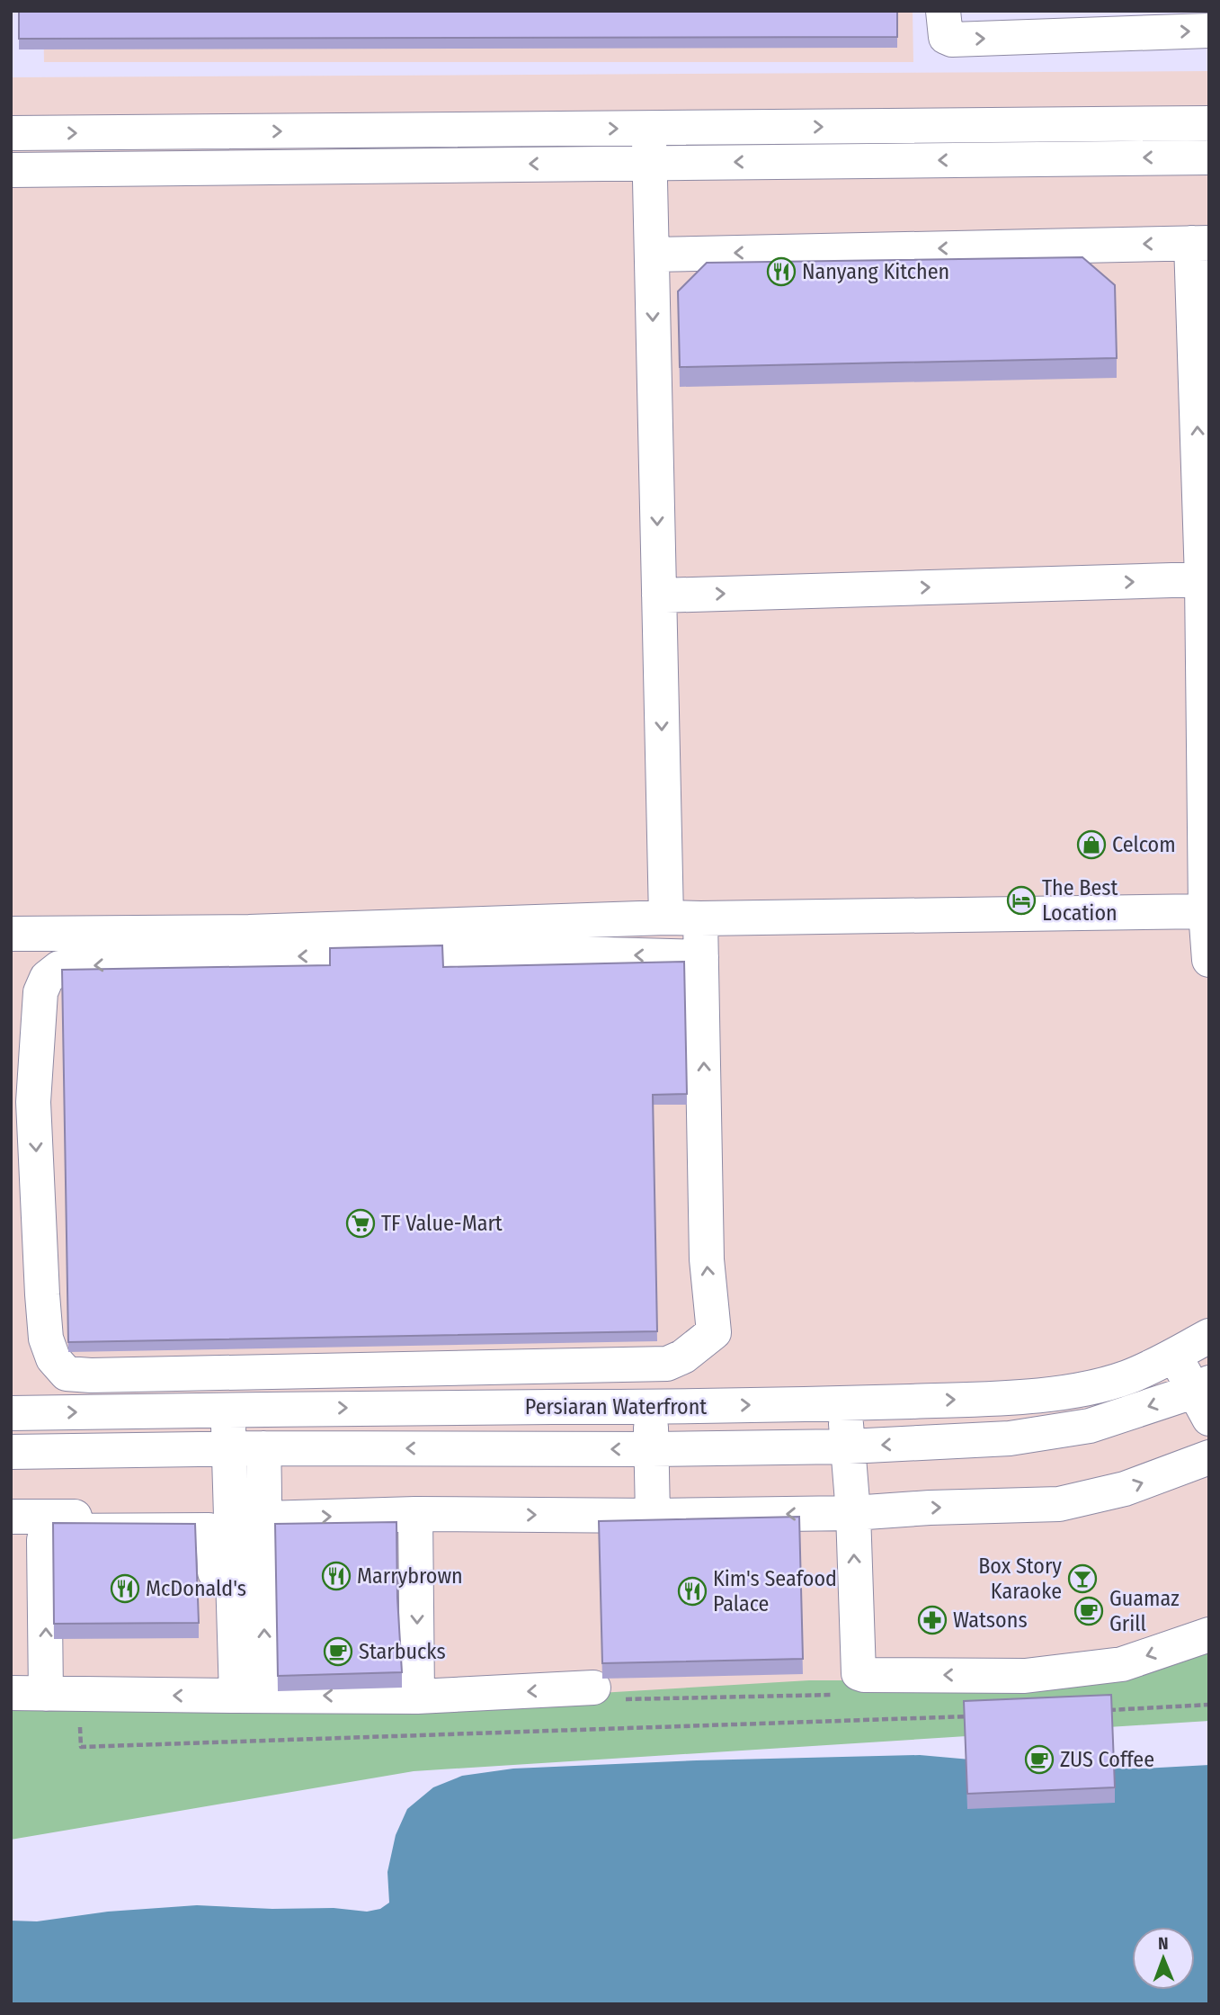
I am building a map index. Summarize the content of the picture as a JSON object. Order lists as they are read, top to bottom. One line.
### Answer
{"streets":{"street":["Persiaran Waterfront"]},"places":{"restaurant":["Nanyang Kitchen","Marrybrown","McDonald's","Kim's Seafood Palace"],"shop":["Celcom"],"hotel":["The Best Location"],"supermarket":["TF Value-Mart"],"bar":["Box Story Karaoke"],"cafe":["Guamaz Grill","Starbucks","ZUS Coffee"],"pharmacy":["Watsons"]},"north":"top"}
